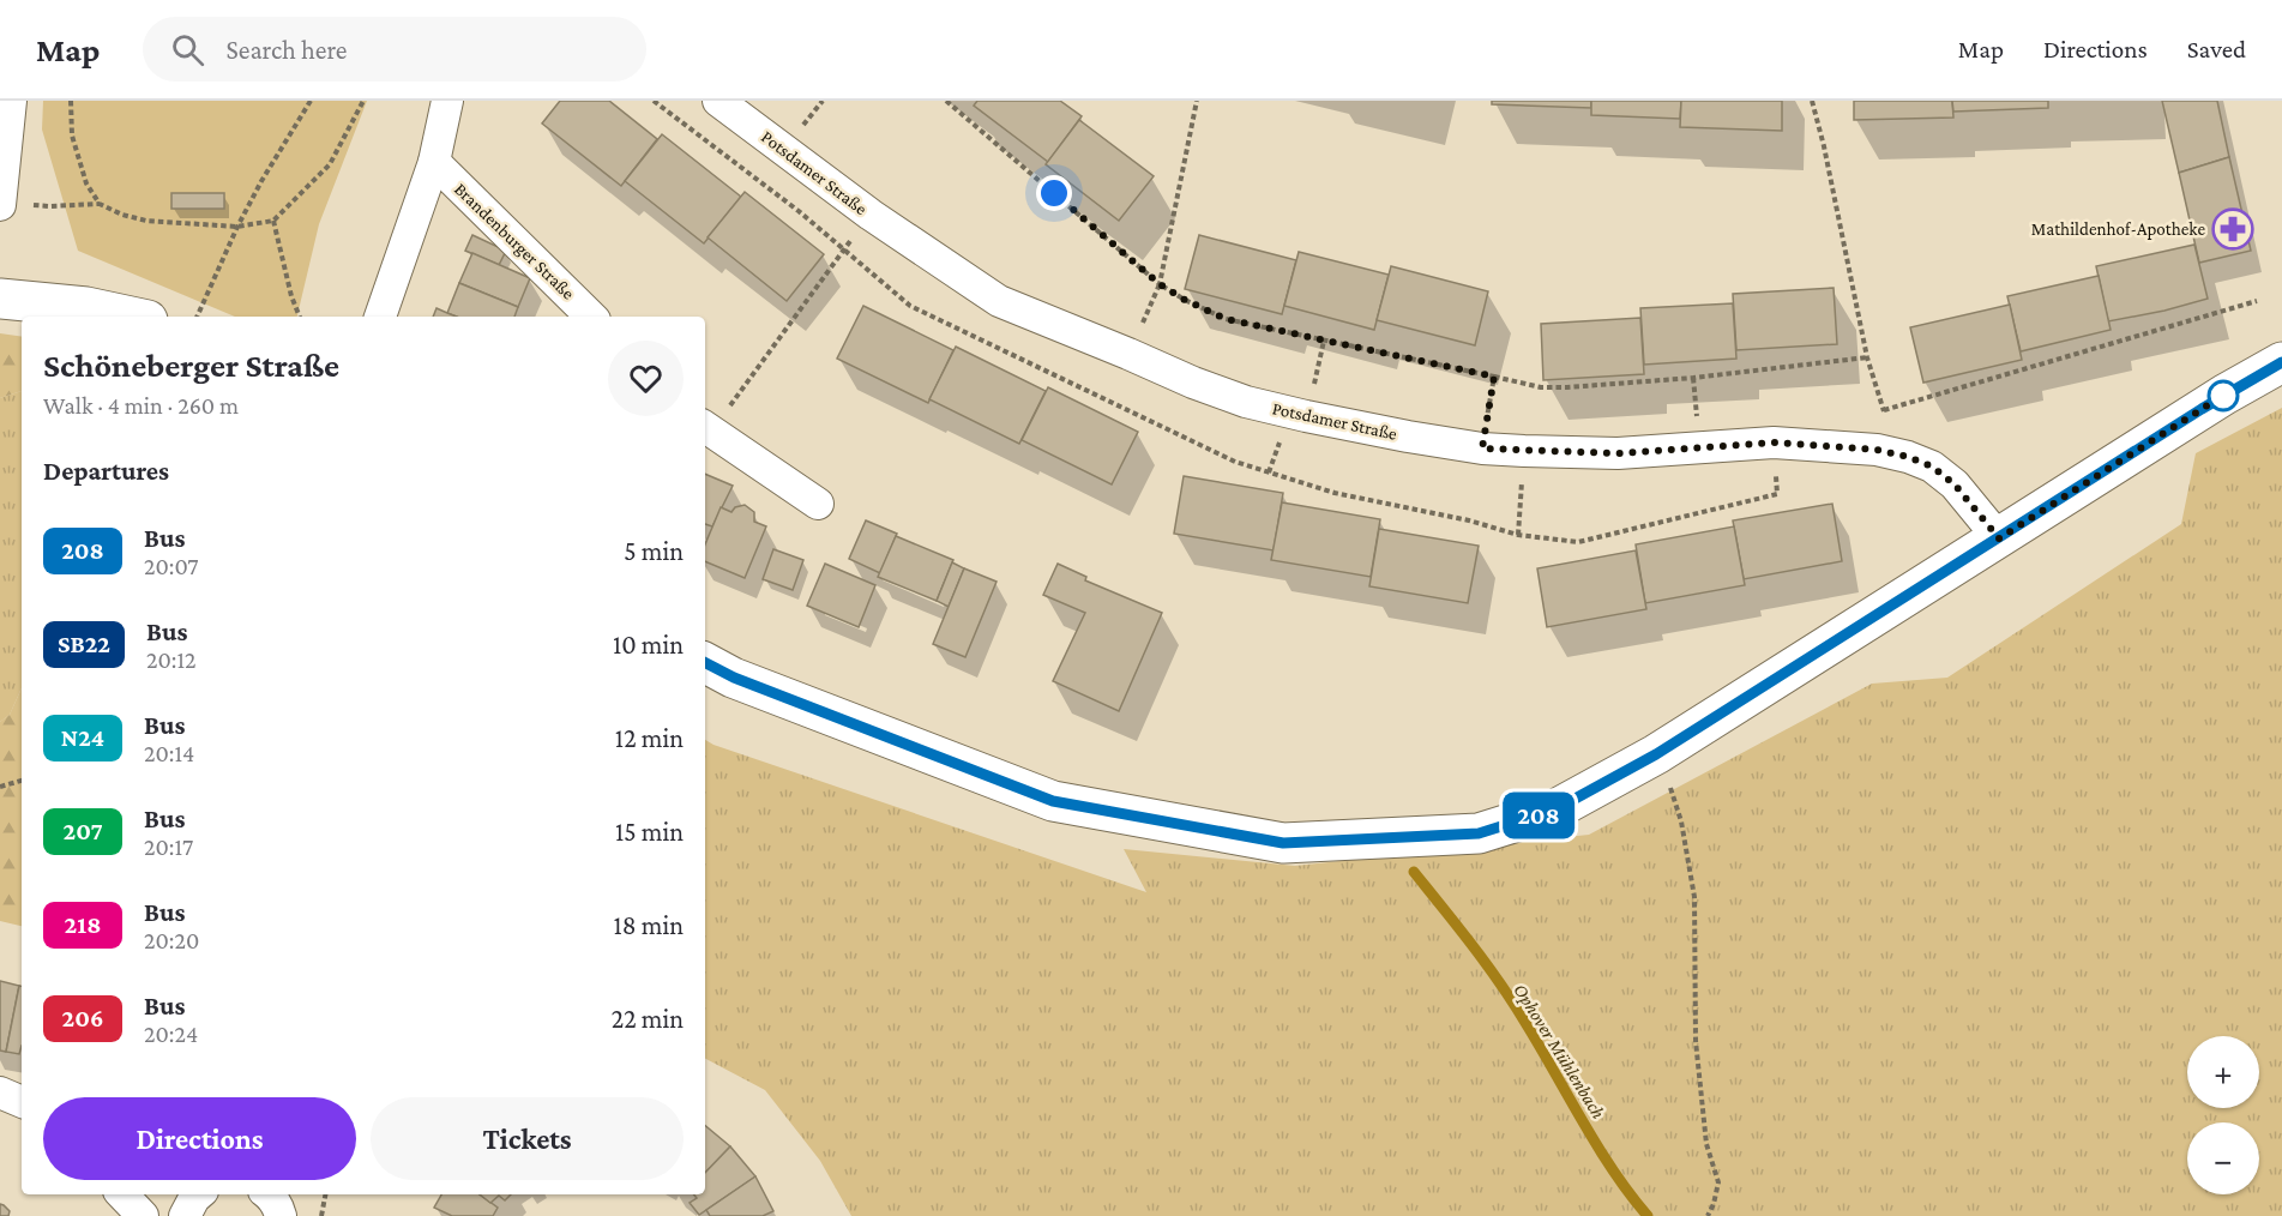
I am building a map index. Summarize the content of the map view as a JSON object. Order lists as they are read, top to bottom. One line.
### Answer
{"streets":{"street":["Potsdamer Straße","Brandenburger Straße"]},"water":["Ophover Mühlenbach"],"places":{"pharmacy":["Mathildenhof-Apotheke"]},"lines":["bus line 208"],"page":{"header":"Map","search":"Search here","nav":["Map","Directions","Saved"],"on_map":"208","heading":[["Schöneberger Straße","Walk · 4 min · 260 m"],"Departures"],"list":[{"mark":"208","name":"Bus","note":"20:07","value":"5 min"},{"mark":"SB22","name":"Bus","note":"20:12","value":"10 min"},{"mark":"N24","name":"Bus","note":"20:14","value":"12 min"},{"mark":"207","name":"Bus","note":"20:17","value":"15 min"},{"mark":"218","name":"Bus","note":"20:20","value":"18 min"},{"mark":"206","name":"Bus","note":"20:24","value":"22 min"}],"map_buttons":["+","−"],"buttons":["Directions","Tickets"]}}
